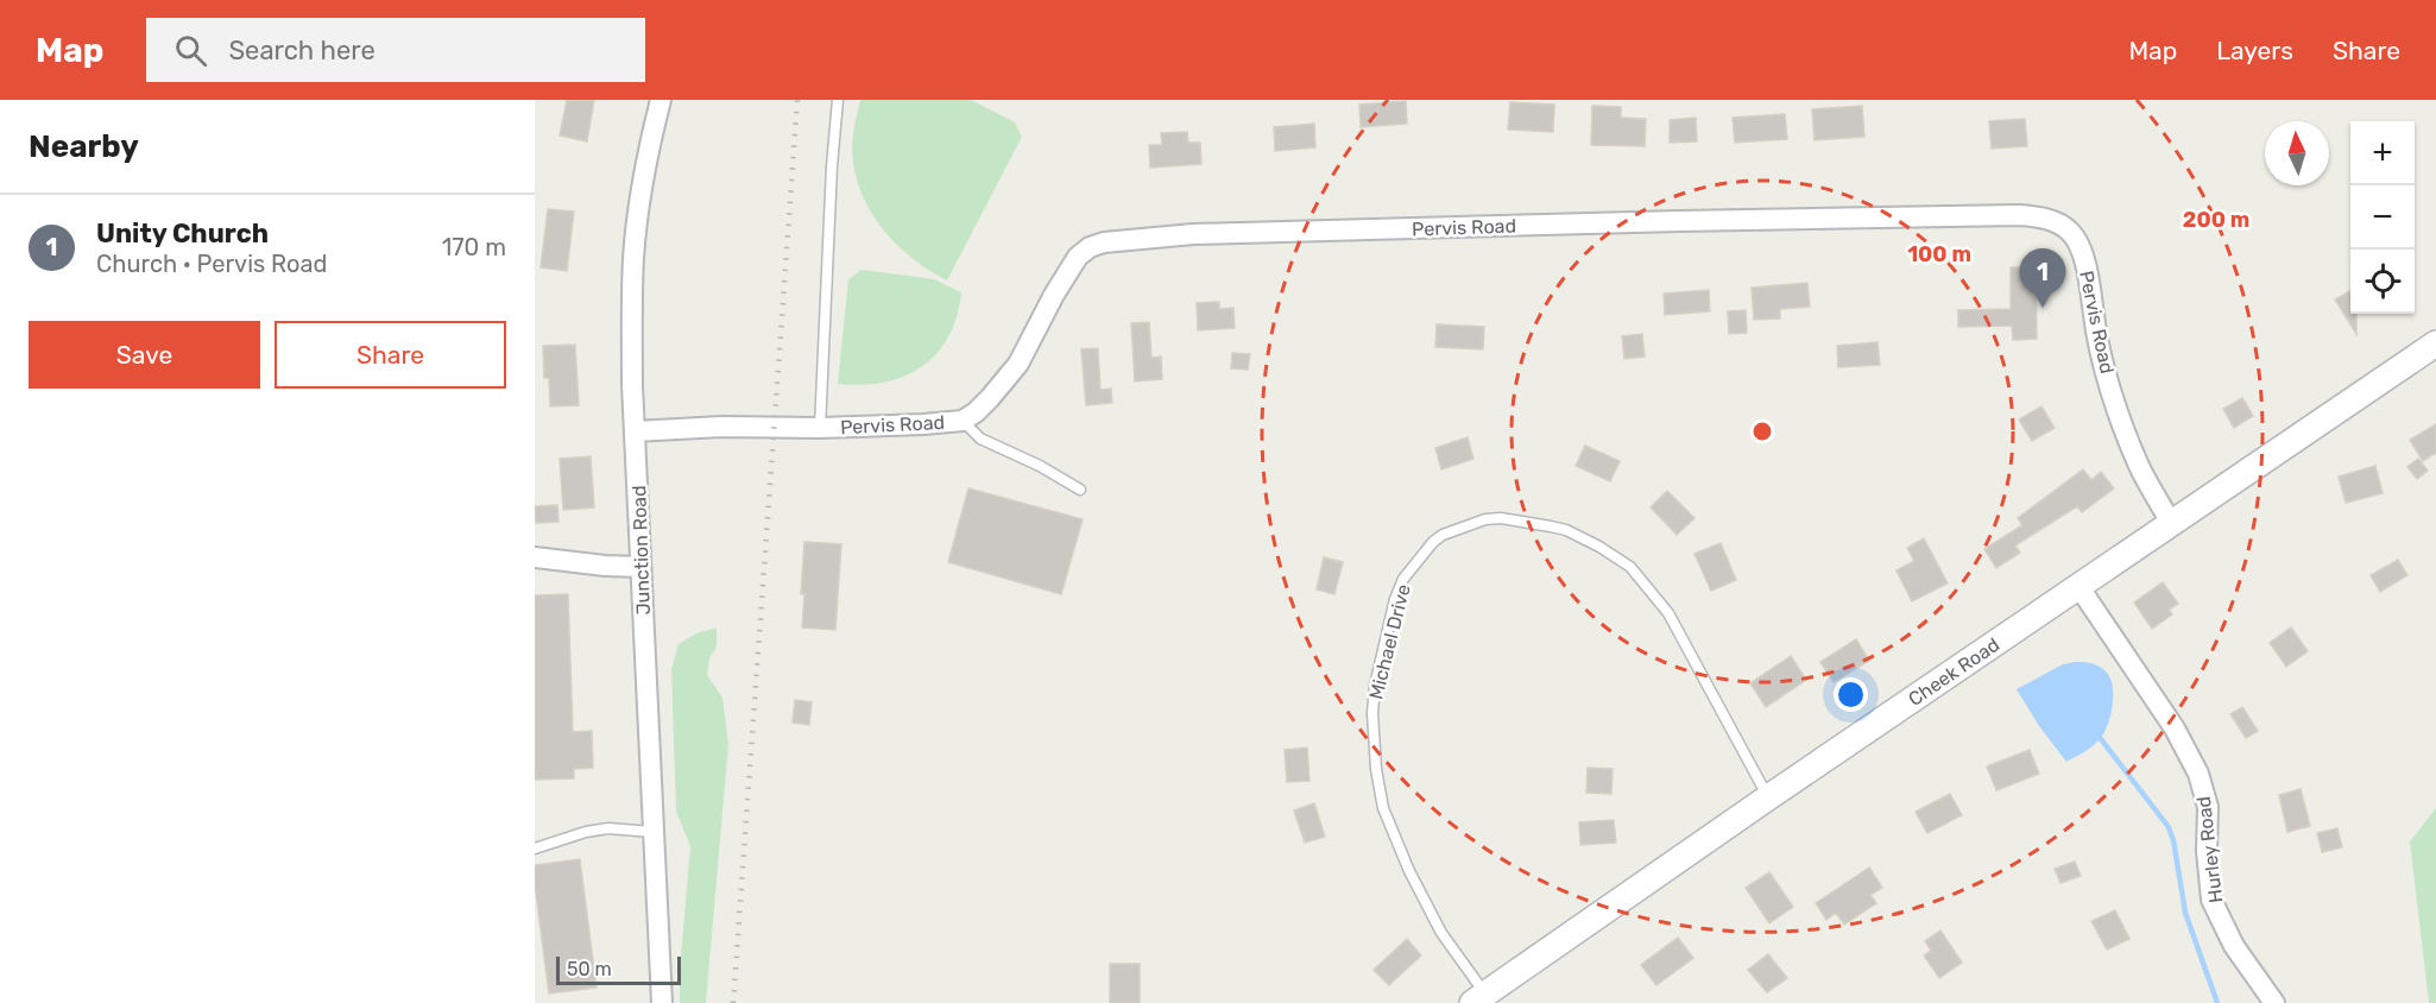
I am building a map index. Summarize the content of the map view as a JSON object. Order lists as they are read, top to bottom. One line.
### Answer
{"streets":{"street":["Pervis Road","Junction Road","Cheek Road","Hurley Road"],"lane":["Michael Drive"]},"crossings":[["Pervis Road","Junction Road"],["Pervis Road","Cheek Road"],["Michael Drive","Cheek Road"],["Cheek Road","Hurley Road"]],"scale_bar":"50 m","north":"top","page":{"header":"Map","search":"Search here","nav":["Map","Layers","Share"],"heading":"Nearby","map_buttons":["+","−"],"list":[{"mark":"1","name":"Unity Church","note":"Church · Pervis Road","value":"170 m"}],"pins":"1","buttons":["Save","Share"],"scale":"50 m"},"rings":["200 m","100 m"]}
